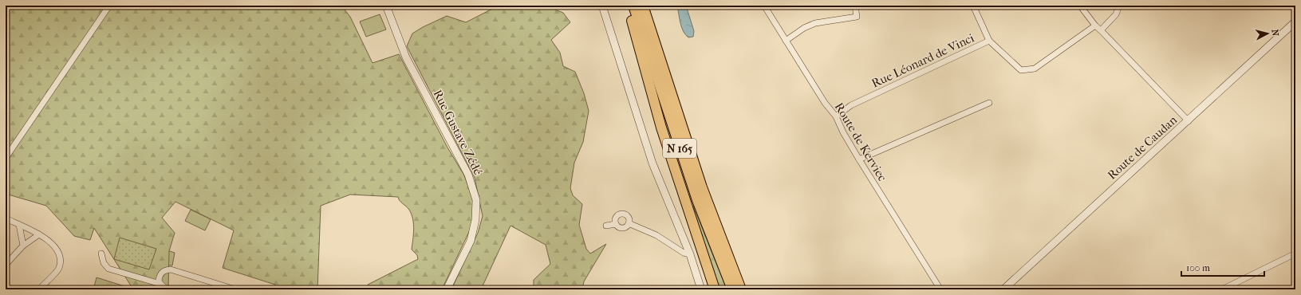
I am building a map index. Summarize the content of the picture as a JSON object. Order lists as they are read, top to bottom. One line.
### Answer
{"streets":{"highway":["N 165"],"street":["Rue Léonard de Vinci","Rue Gustave Zédé","Route de Kerviec","Route de Caudan"]},"crossings":[["Rue Léonard de Vinci","Route de Kerviec"]],"scale_bar":"100 m","north":"right"}
